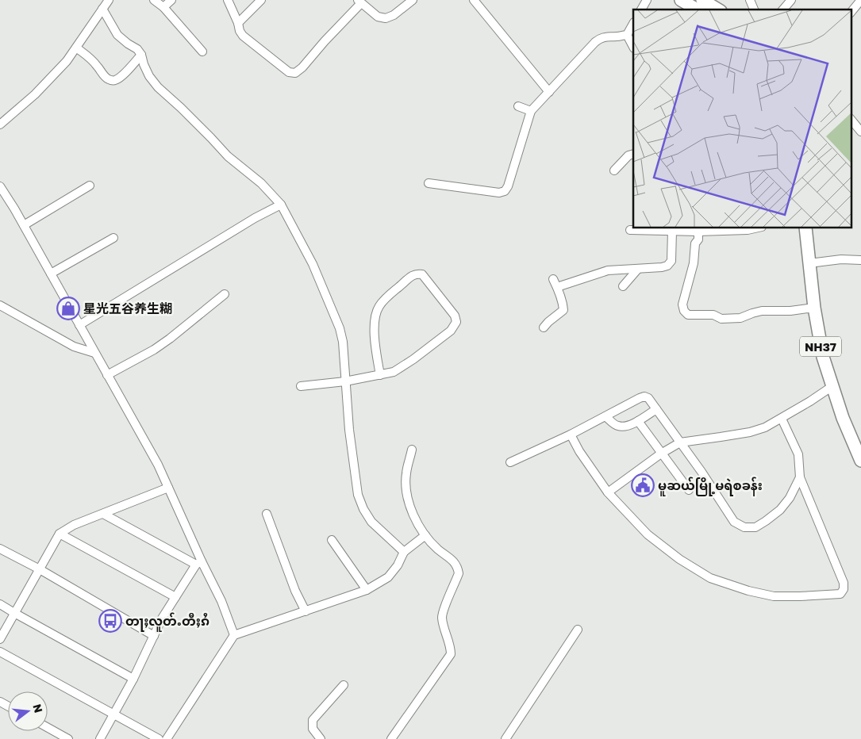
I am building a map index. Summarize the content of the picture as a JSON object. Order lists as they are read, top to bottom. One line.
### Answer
{"streets":{"highway":["NH37"]},"places":{"shop":["星光五谷养生糊"],"public building":["မူဆယ်မြို့မရဲစခန်း"],"bus stop":["တႃႈလူတ်ႉတီႈၵႆ"]},"north":"right"}
